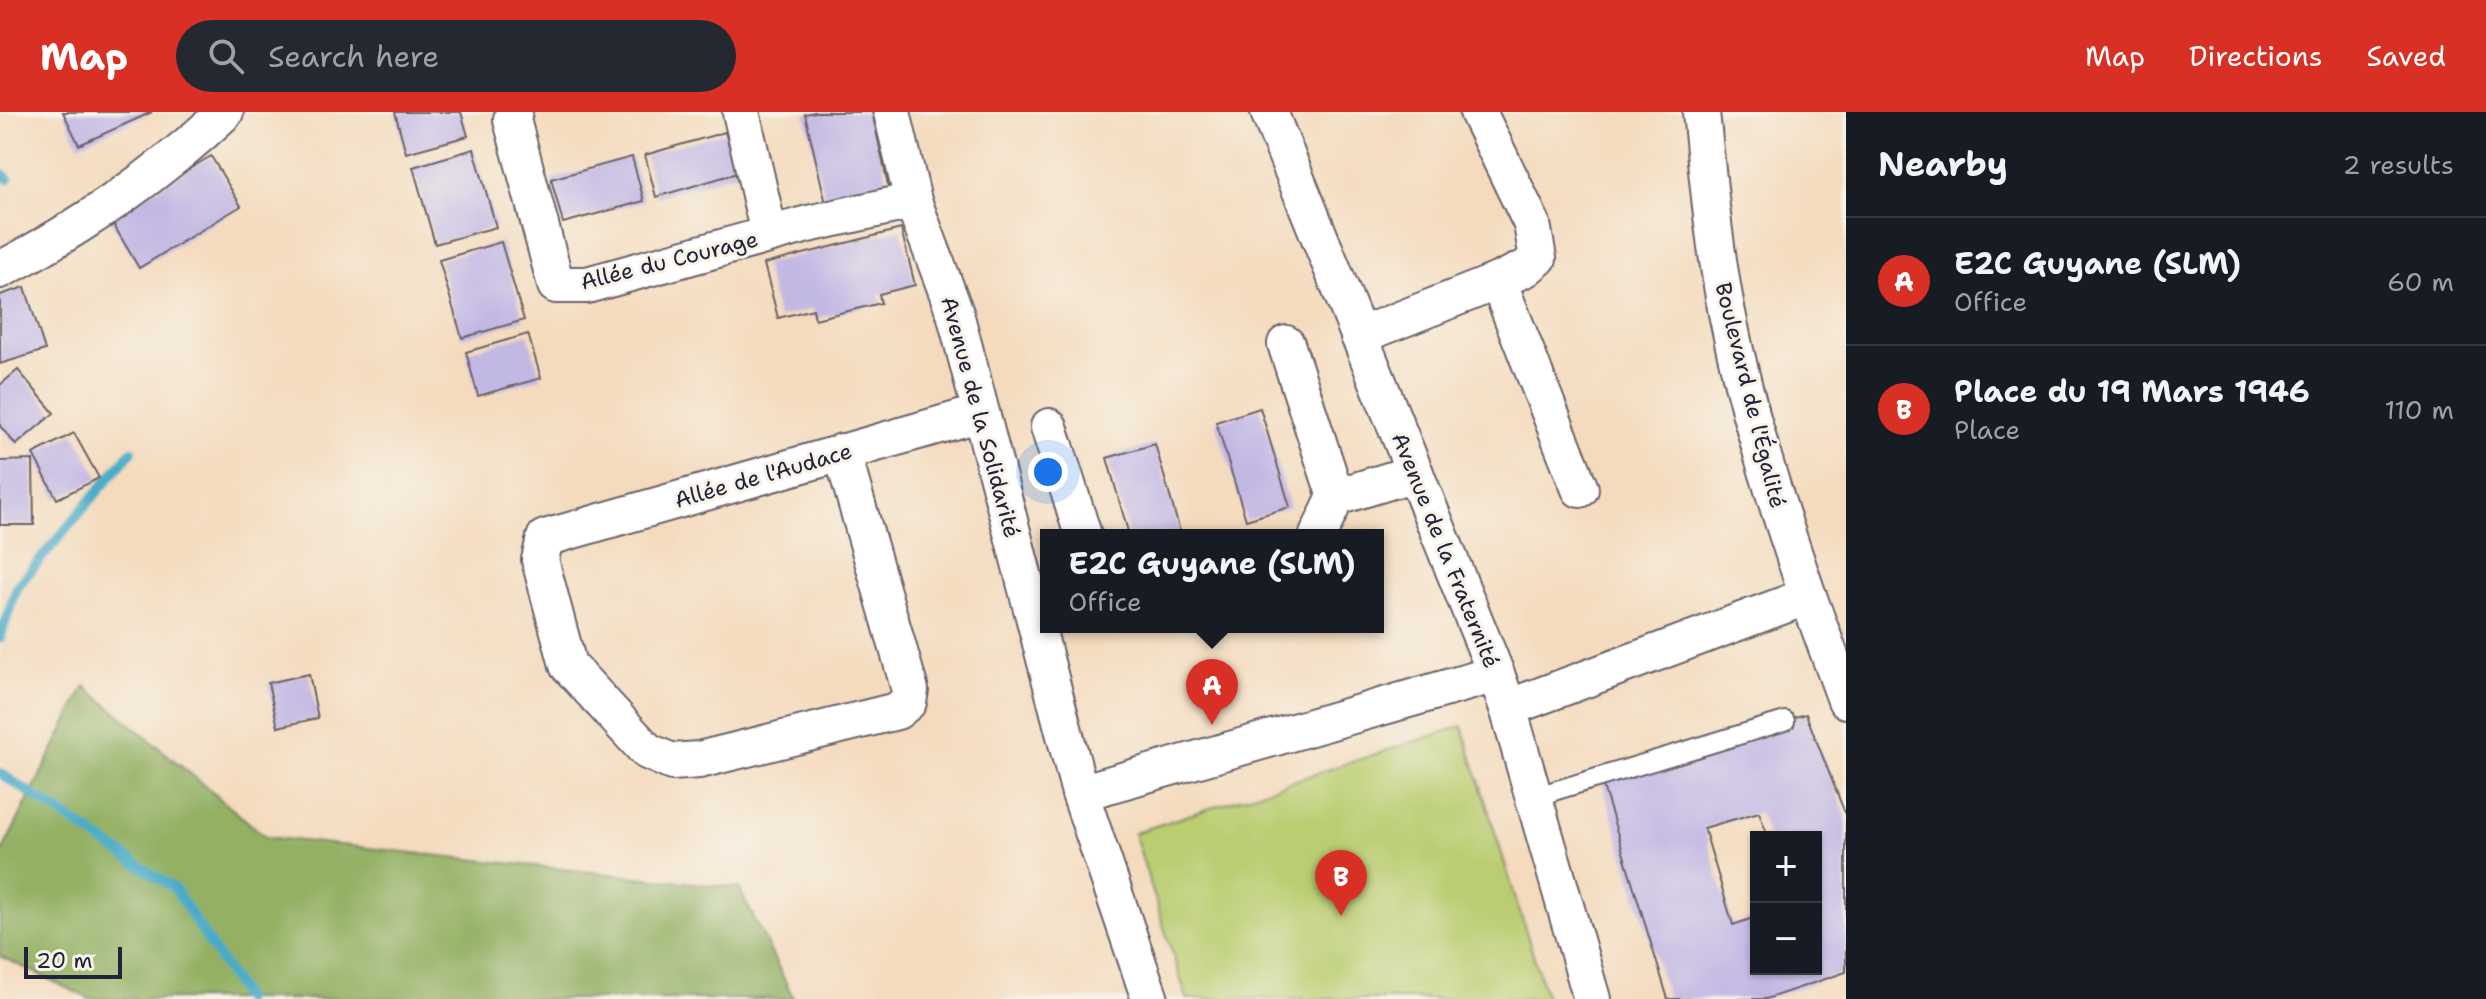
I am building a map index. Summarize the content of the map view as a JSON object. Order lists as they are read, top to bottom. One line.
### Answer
{"streets":{"street":["Allée du Courage","Boulevard de l'Égalité","Avenue de la Solidarité","Allée de l'Audace","Avenue de la Fraternité"]},"crossings":[["Allée du Courage","Avenue de la Solidarité"],["Avenue de la Solidarité","Allée de l'Audace"]],"scale_bar":"20 m","page":{"header":"Map","search":"Search here","nav":["Map","Directions","Saved"],"heading":["Nearby","2 results"],"list":[{"mark":"A","name":"E2C Guyane (SLM)","note":"Office","value":"60 m"},{"mark":"B","name":"Place du 19 Mars 1946","note":"Place","value":"110 m"}],"popup":["E2C Guyane (SLM)","Office"],"pins":["A","B"],"map_buttons":["+","−"],"scale":"20 m"}}
